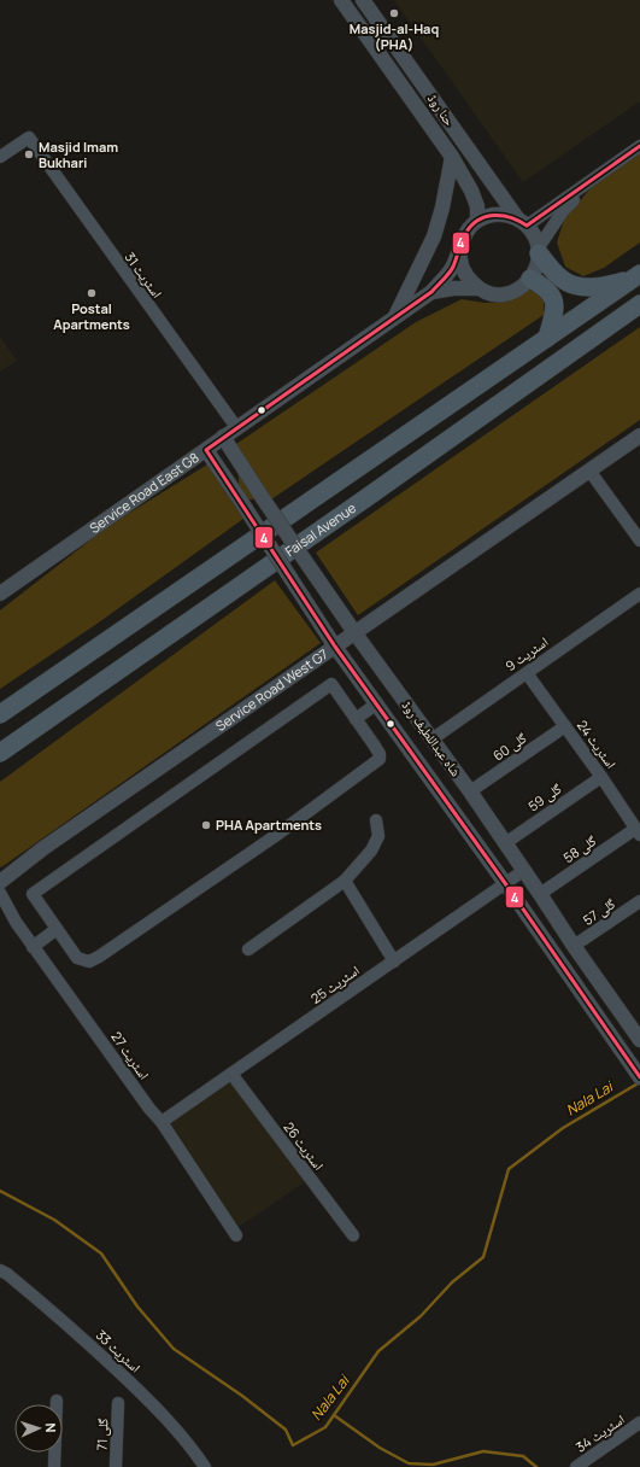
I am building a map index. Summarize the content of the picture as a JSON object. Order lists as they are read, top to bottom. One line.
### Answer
{"streets":{"main road":["Faisal Avenue"],"street":["حنا روڈ","اسٹریٹ 31","Service Road East G8","اسٹریٹ 9","Service Road West G7","شاہ عبداللطیف روڈ","اسٹریٹ 24","گلی 60","گلی 59","گلی 58","گلی 57","اسٹریٹ 25","اسٹریٹ 27","اسٹریٹ 26","اسٹریٹ 33","اسٹریٹ 34","گلی 71"]},"crossings":[["حنا روڈ","Service Road East G8"],["اسٹریٹ 31","Service Road East G8"],["Service Road East G8","شاہ عبداللطیف روڈ"],["اسٹریٹ 9","شاہ عبداللطیف روڈ"],["اسٹریٹ 9","اسٹریٹ 24"],["Service Road West G7","شاہ عبداللطیف روڈ"],["شاہ عبداللطیف روڈ","گلی 60"],["شاہ عبداللطیف روڈ","گلی 59"],["شاہ عبداللطیف روڈ","گلی 58"],["شاہ عبداللطیف روڈ","گلی 57"],["شاہ عبداللطیف روڈ","اسٹریٹ 25"],["اسٹریٹ 24","گلی 60"],["اسٹریٹ 24","گلی 59"],["اسٹریٹ 24","گلی 58"],["اسٹریٹ 25","اسٹریٹ 27"],["اسٹریٹ 25","اسٹریٹ 26"]],"water":["Nala Lai"],"places":["Masjid-al-Haq (PHA)","Masjid Imam Bukhari","Postal Apartments","PHA Apartments"],"lines":["transit line 4"],"north":"right"}
